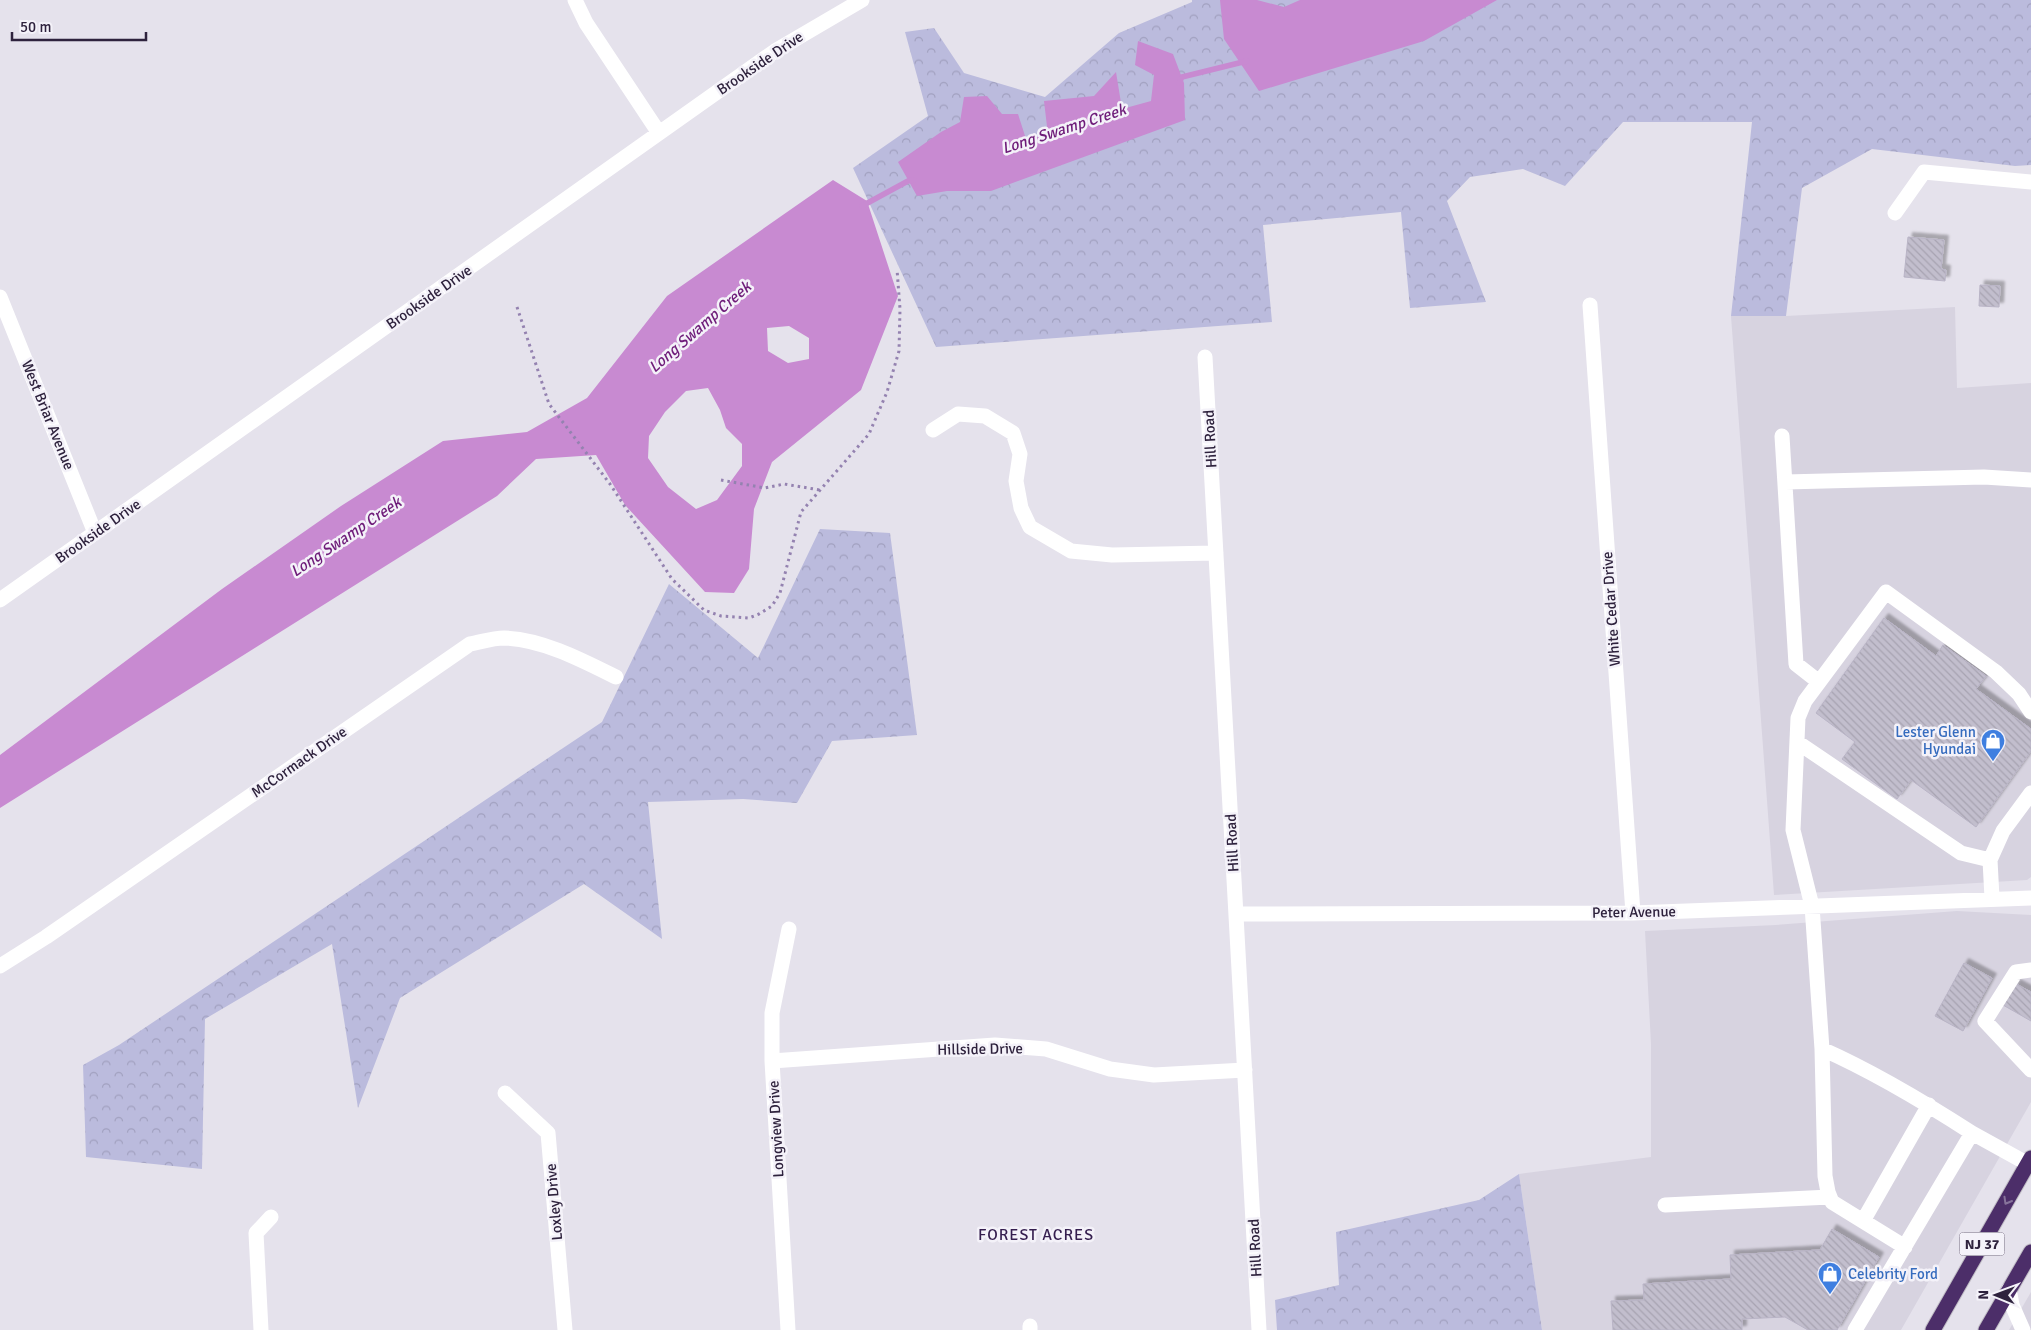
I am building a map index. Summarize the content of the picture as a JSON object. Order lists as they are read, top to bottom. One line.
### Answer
{"streets":{"highway":["NJ 37"],"street":["Brookside Drive","West Briar Avenue","Hill Road","White Cedar Drive","McCormack Drive","Peter Avenue","Hillside Drive","Longview Drive","Loxley Drive"]},"crossings":[["Brookside Drive","West Briar Avenue"],["Hill Road","Peter Avenue"],["Hill Road","Hillside Drive"],["White Cedar Drive","Peter Avenue"],["Hillside Drive","Longview Drive"]],"districts":["FOREST ACRES"],"water":["Long Swamp Creek"],"places":{"shop":["Lester Glenn Hyundai","Celebrity Ford"]},"scale_bar":"50 m","north":"left"}
